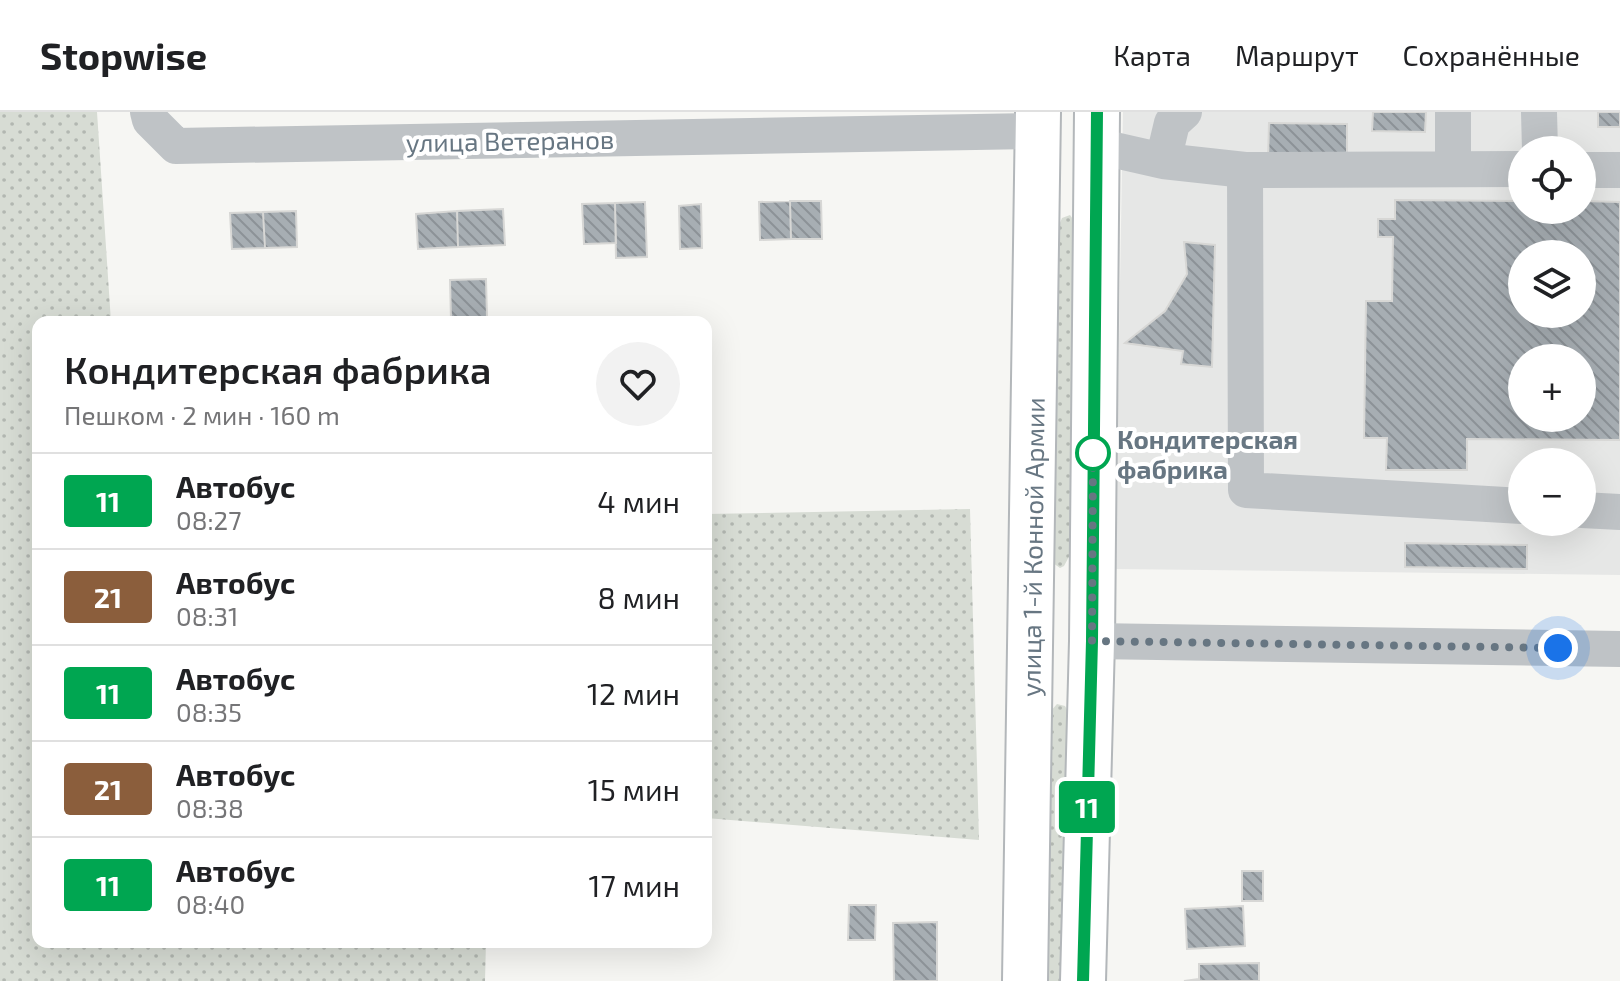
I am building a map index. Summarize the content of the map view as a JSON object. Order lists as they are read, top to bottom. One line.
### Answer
{"streets":{"main road":["улица 1-й Конной Армии"],"street":["улица Ветеранов"]},"crossings":[["улица Ветеранов","улица 1-й Конной Армии"]],"places":["Кондитерская фабрика"],"lines":["bus line 11"],"page":{"header":"Stopwise","nav":["Карта","Маршрут","Сохранённые"],"on_map":"11","map_buttons":["+","−"],"heading":["Кондитерская фабрика","Пешком · 2 мин · 160 m"],"list":[{"mark":"11","name":"Автобус","note":"08:27","value":"4 мин"},{"mark":"21","name":"Автобус","note":"08:31","value":"8 мин"},{"mark":"11","name":"Автобус","note":"08:35","value":"12 мин"},{"mark":"21","name":"Автобус","note":"08:38","value":"15 мин"},{"mark":"11","name":"Автобус","note":"08:40","value":"17 мин"}]}}
